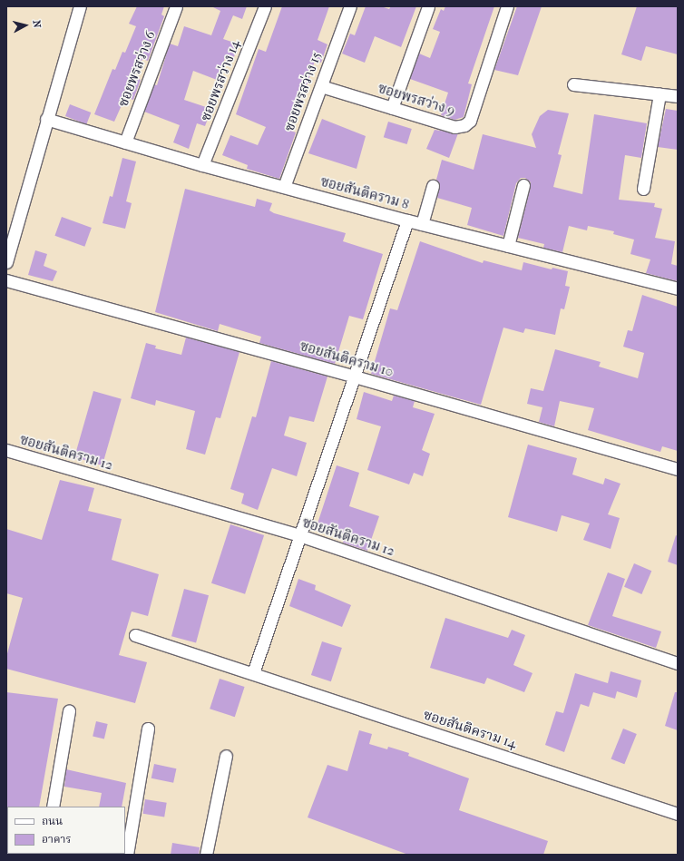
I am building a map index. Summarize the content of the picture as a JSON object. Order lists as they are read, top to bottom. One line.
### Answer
{"streets":{"street":["ซอยพรสว่าง 6","ซอยพรสว่าง 14","ซอยพรสว่าง 15","ซอยพรสว่าง 9","ซอยสันติคราม 8","ซอยสันติคราม 10","ซอยสันติคราม 12","ซอยสันติคราม 14"]},"crossings":[["ซอยพรสว่าง 6","ซอยสันติคราม 8"],["ซอยพรสว่าง 14","ซอยสันติคราม 8"],["ซอยพรสว่าง 15","ซอยพรสว่าง 9"],["ซอยพรสว่าง 15","ซอยสันติคราม 8"]],"legend":["ถนน","อาคาร"],"north":"right"}
